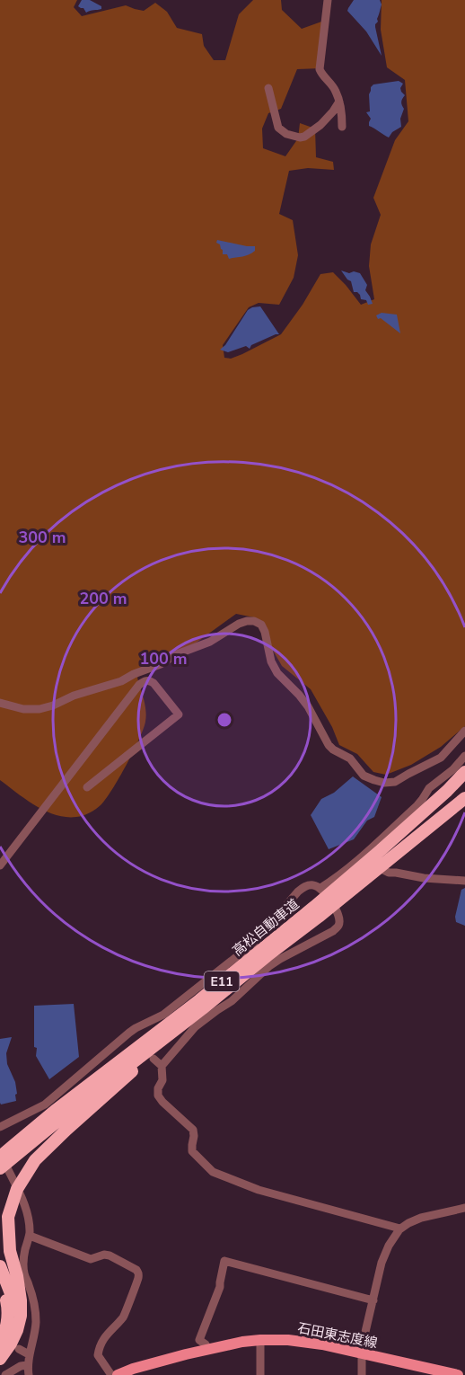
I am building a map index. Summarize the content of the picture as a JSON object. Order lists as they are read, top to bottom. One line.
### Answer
{"streets":{"highway":["高松自動車道","E11"],"main road":["石田東志度線"]},"rings":["300 m","200 m","100 m"]}
